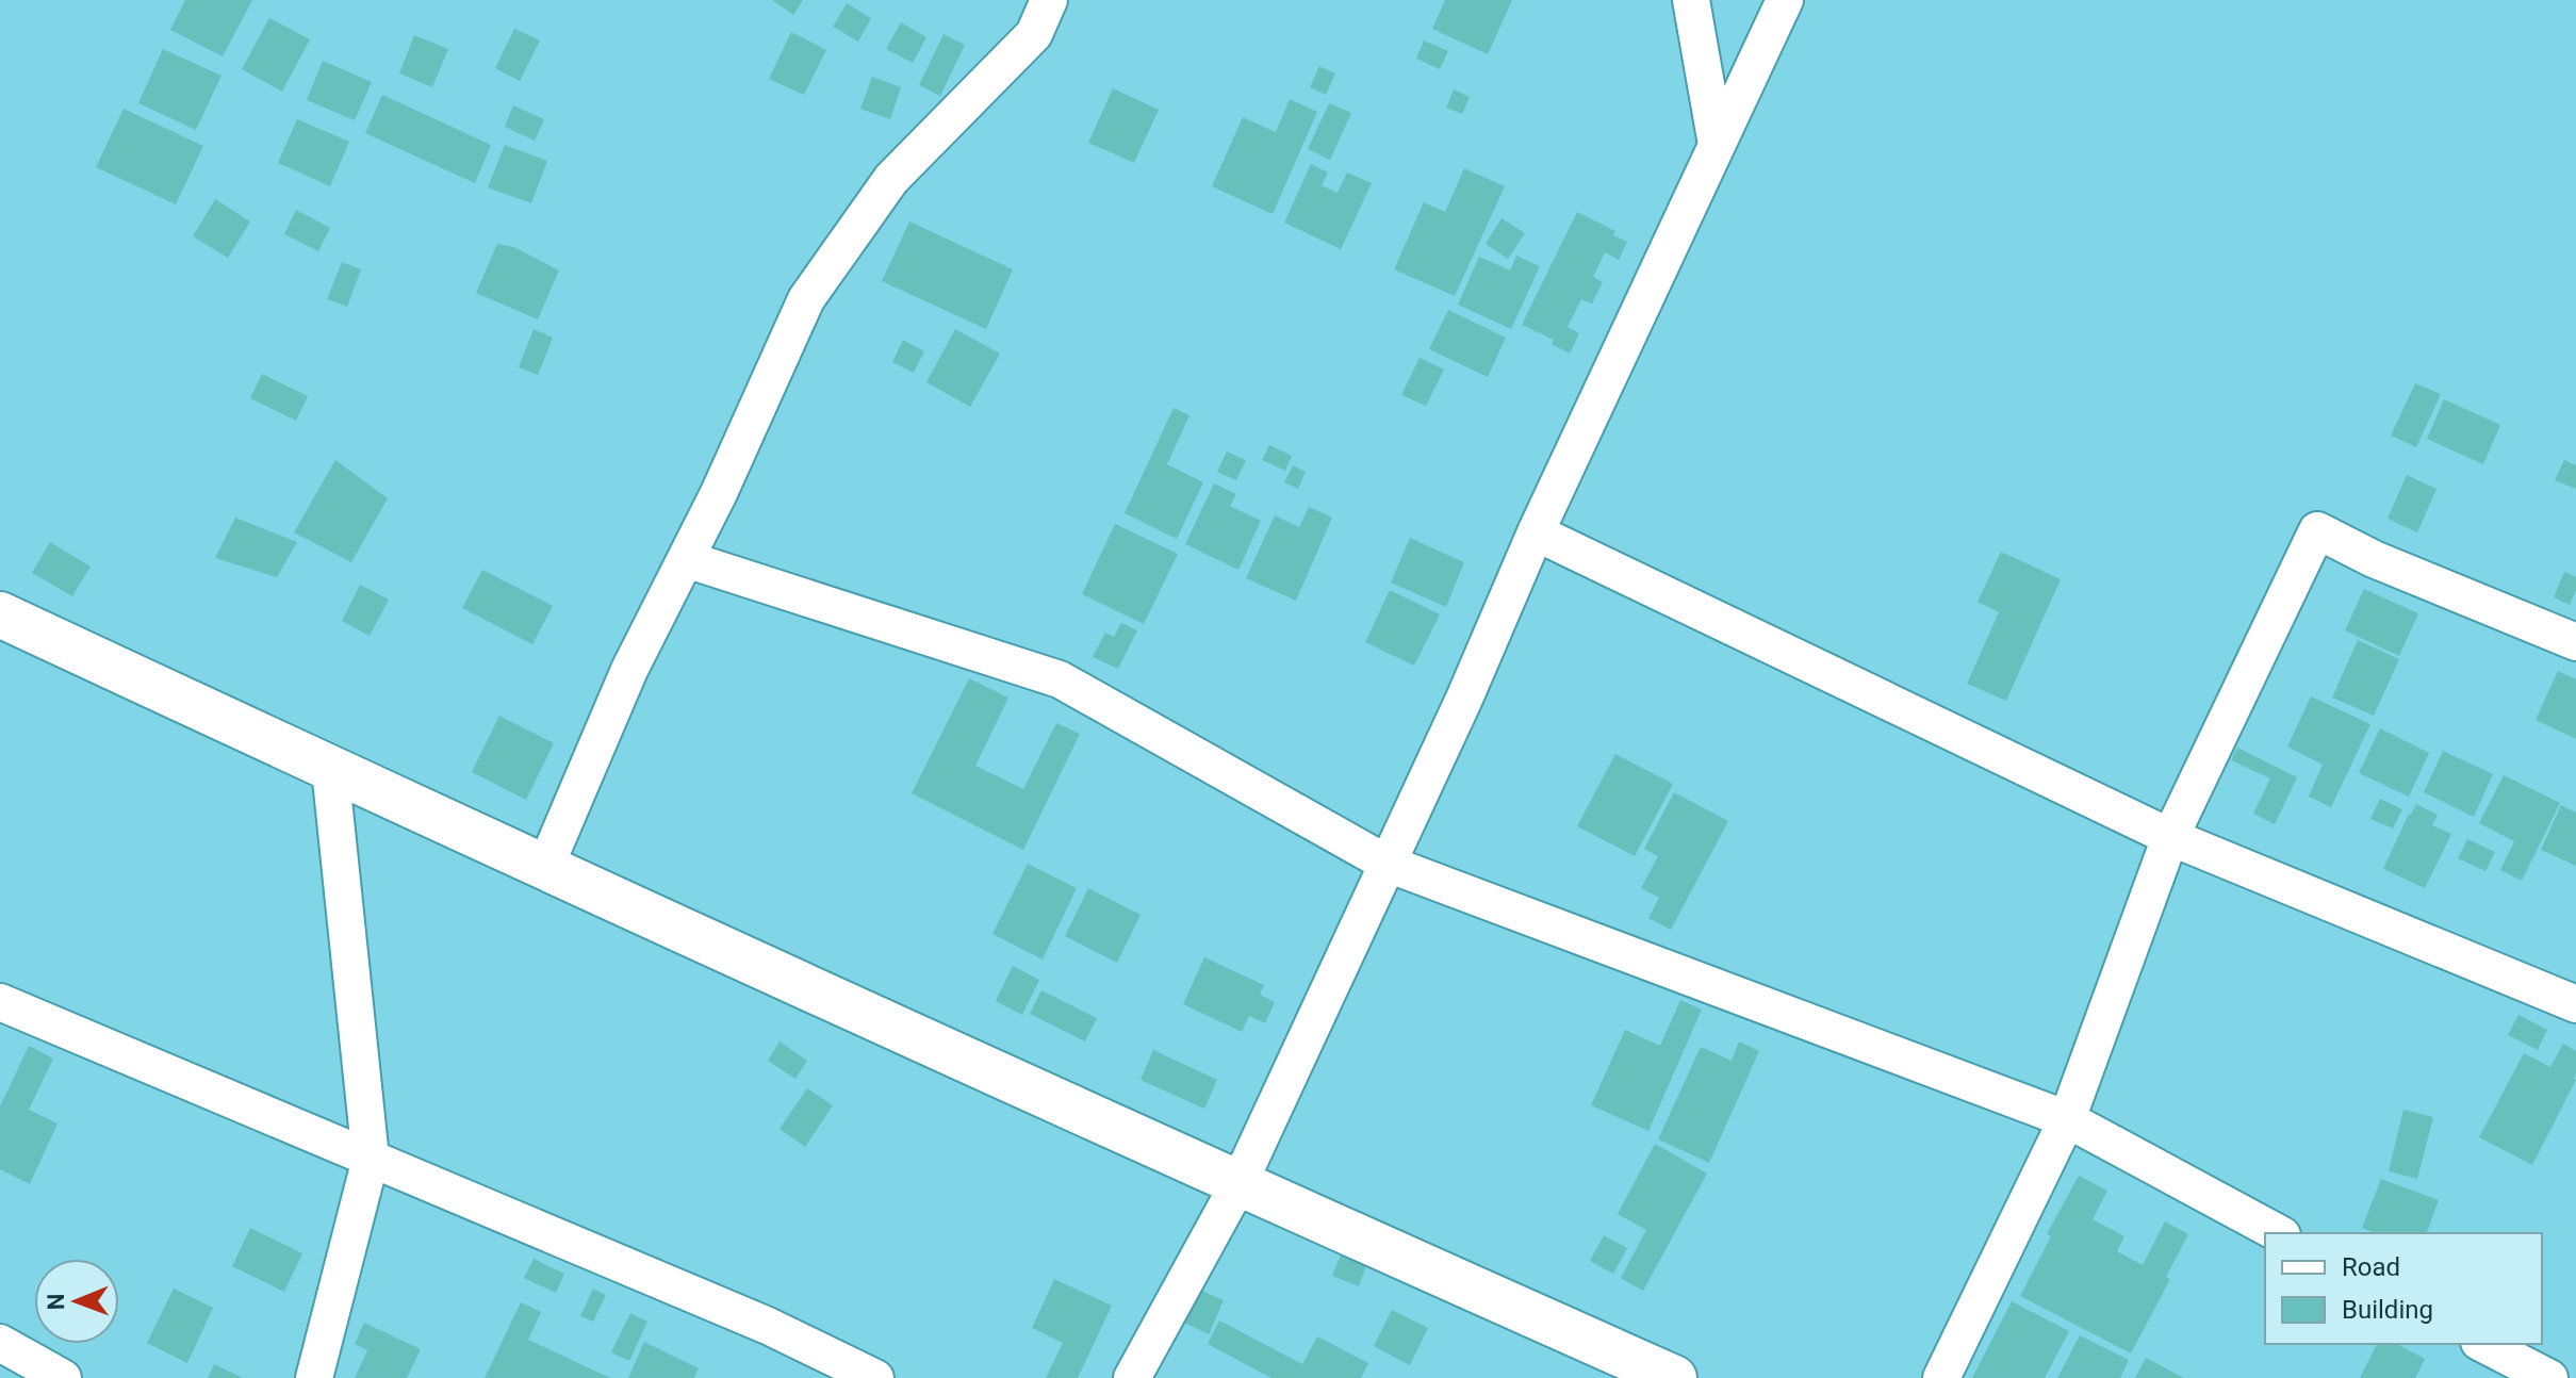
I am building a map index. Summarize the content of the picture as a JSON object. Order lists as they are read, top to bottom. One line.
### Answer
{"legend":["Road","Building"],"north":"left"}
